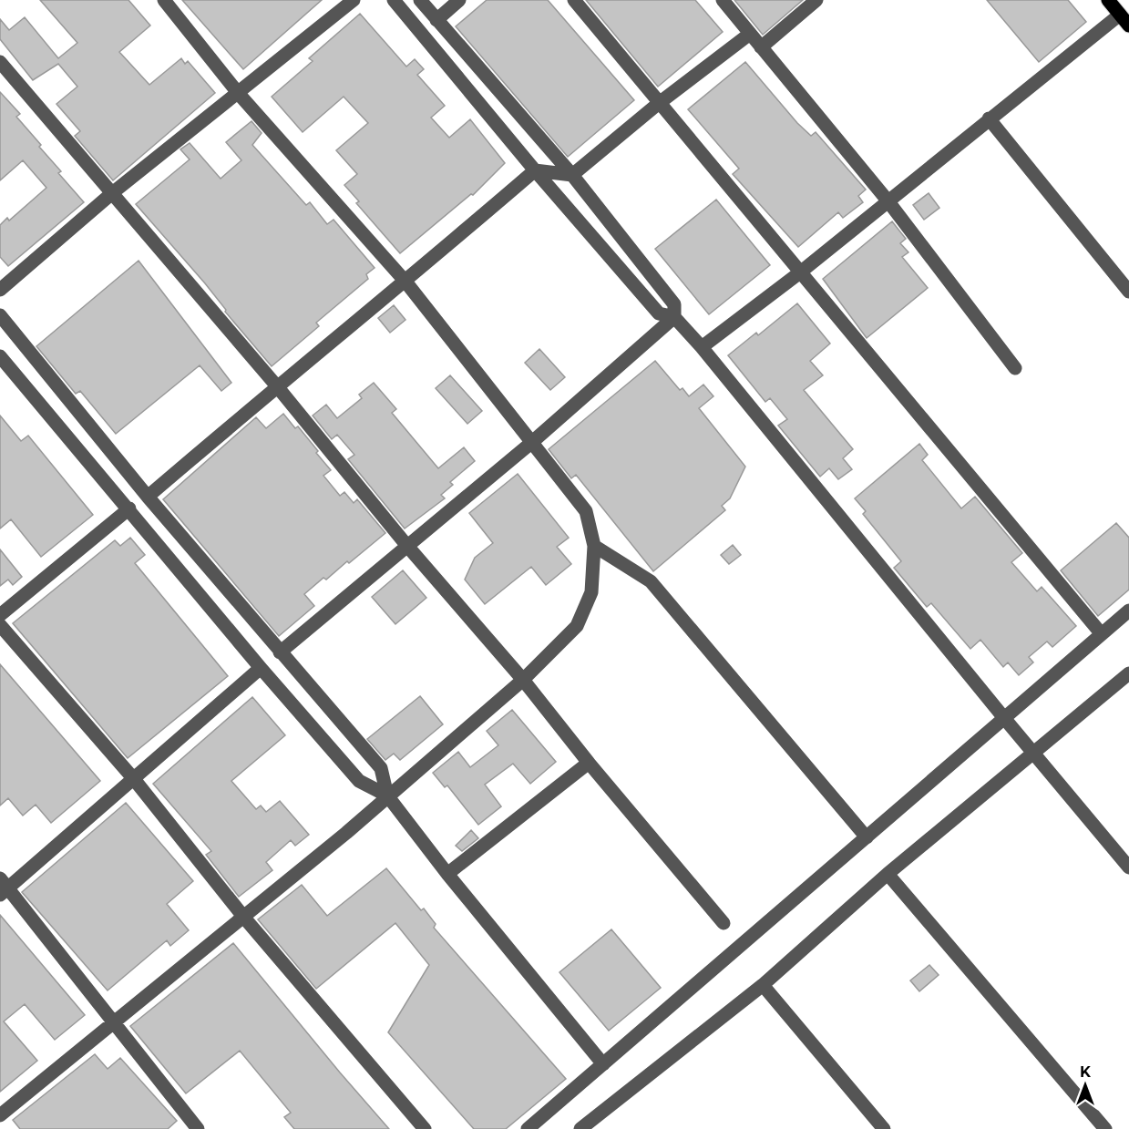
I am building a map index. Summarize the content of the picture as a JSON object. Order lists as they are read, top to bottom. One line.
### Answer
{"north":"top"}
